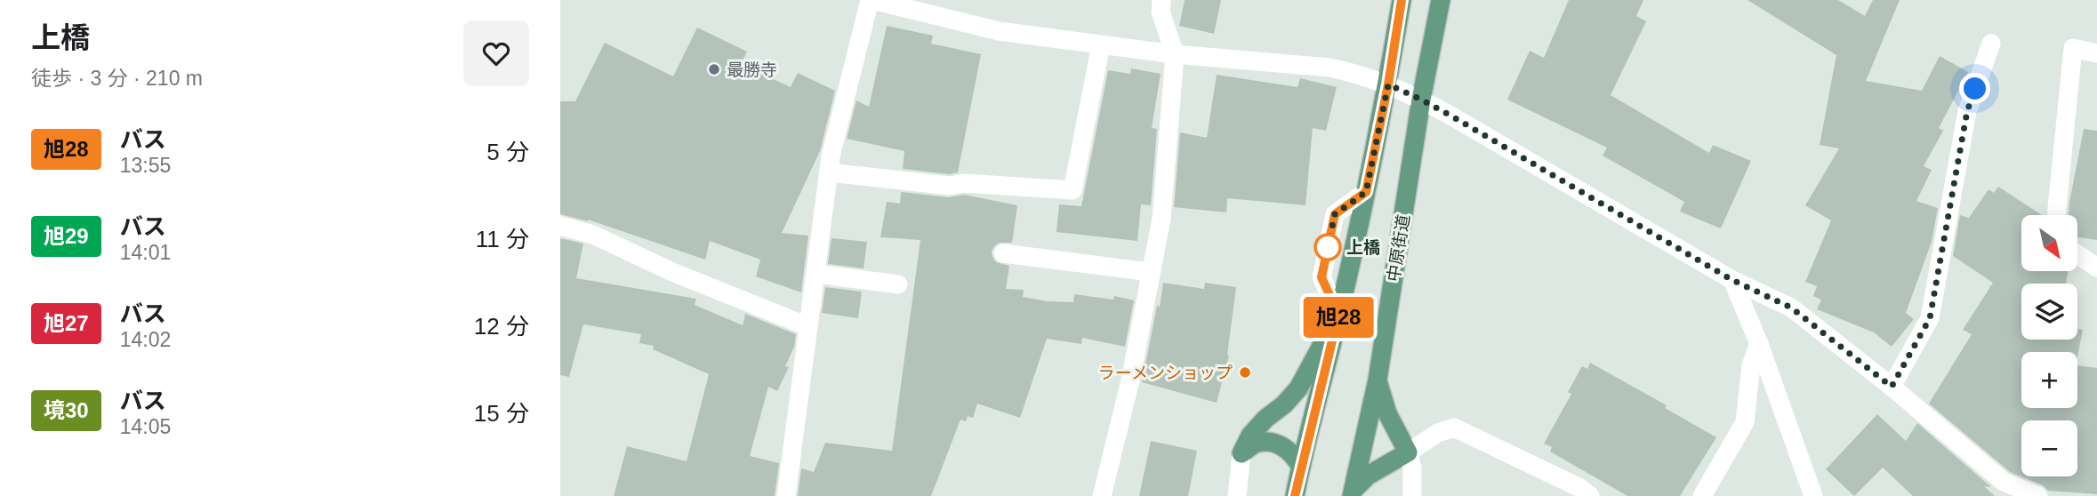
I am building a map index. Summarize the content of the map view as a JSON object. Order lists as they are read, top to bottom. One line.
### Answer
{"streets":{"main road":["中原街道"]},"places":["最勝寺","上橋","ラーメンショップ"],"lines":["bus line 旭28"],"north":"bottom right","page":{"heading":["上橋","徒歩 · 3 分 · 210 m"],"on_map":"旭28","list":[{"mark":"旭28","name":"バス","note":"13:55","value":"5 分"},{"mark":"旭29","name":"バス","note":"14:01","value":"11 分"},{"mark":"旭27","name":"バス","note":"14:02","value":"12 分"},{"mark":"境30","name":"バス","note":"14:05","value":"15 分"}],"map_buttons":["+","−"]}}
